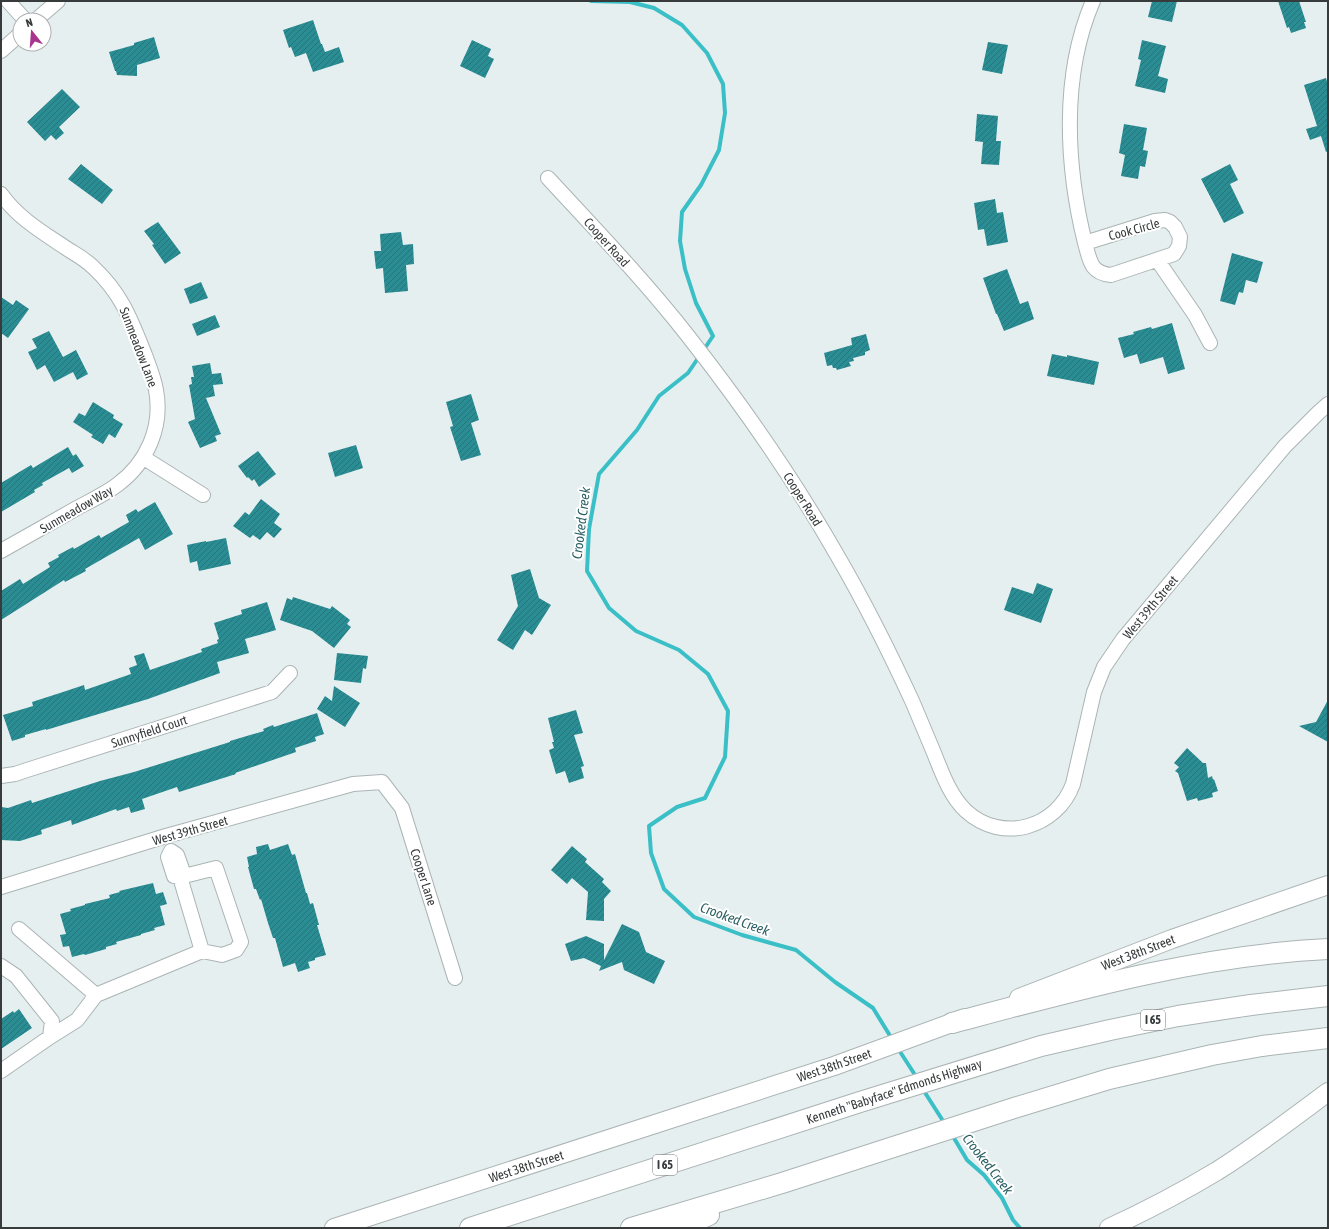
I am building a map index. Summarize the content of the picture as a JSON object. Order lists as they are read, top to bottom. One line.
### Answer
{"streets":{"highway":["I 65","Kenneth \"Babyface\" Edmonds Highway"],"main road":["West 38th Street"],"street":["Cook Circle","Cooper Road","Sunmeadow Lane","Sunmeadow Way","West 39th Street","Sunnyfield Court","Cooper Lane"]},"crossings":[["Cooper Road","West 39th Street"],["Sunmeadow Lane","Sunmeadow Way"],["West 39th Street","Cooper Lane"]],"water":["Crooked Creek"],"north":"top"}
